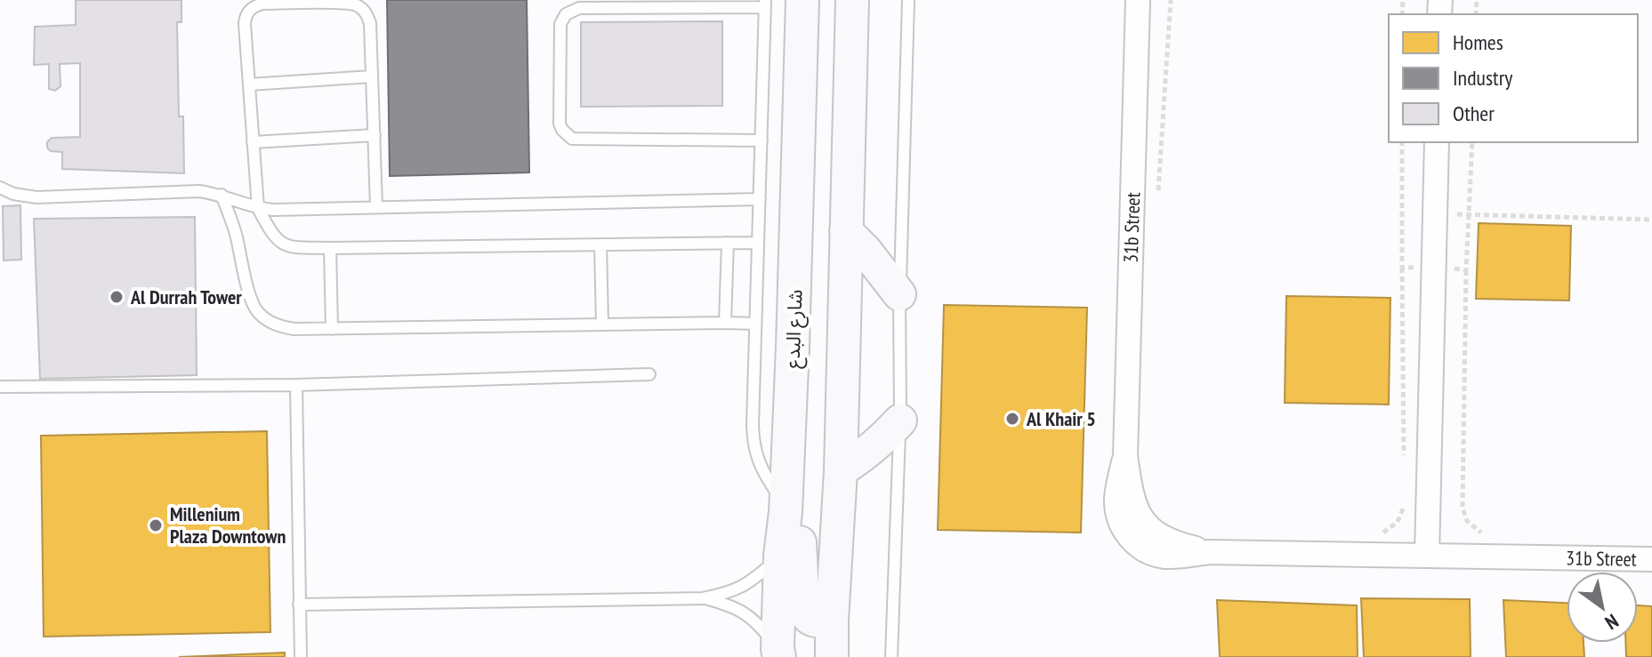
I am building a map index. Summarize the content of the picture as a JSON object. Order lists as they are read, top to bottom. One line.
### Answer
{"streets":{"main road":["شارع البدع"],"street":["31b Street"]},"places":["Al Durrah Tower","Al Khair 5","Millenium Plaza Downtown"],"legend":["Homes","Industry","Other"],"north":"bottom right"}
